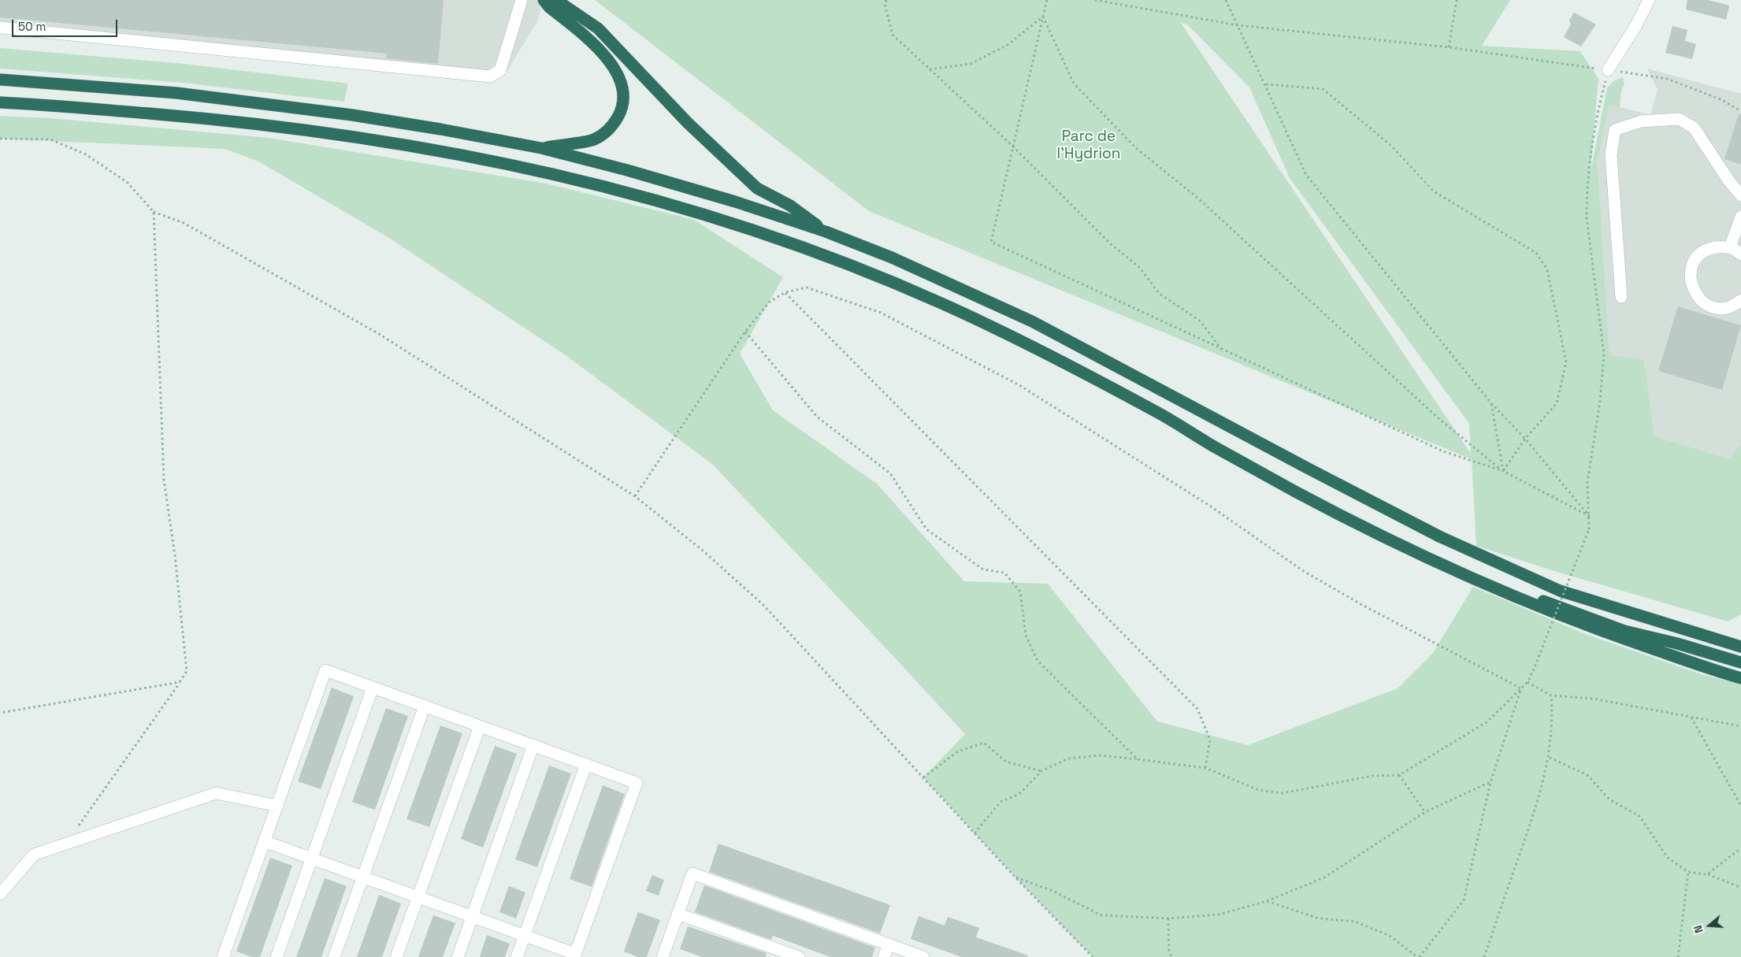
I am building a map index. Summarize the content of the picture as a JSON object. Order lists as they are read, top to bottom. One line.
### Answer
{"parks":["Parc de l'Hydrion"],"scale_bar":"50 m","north":"left"}
